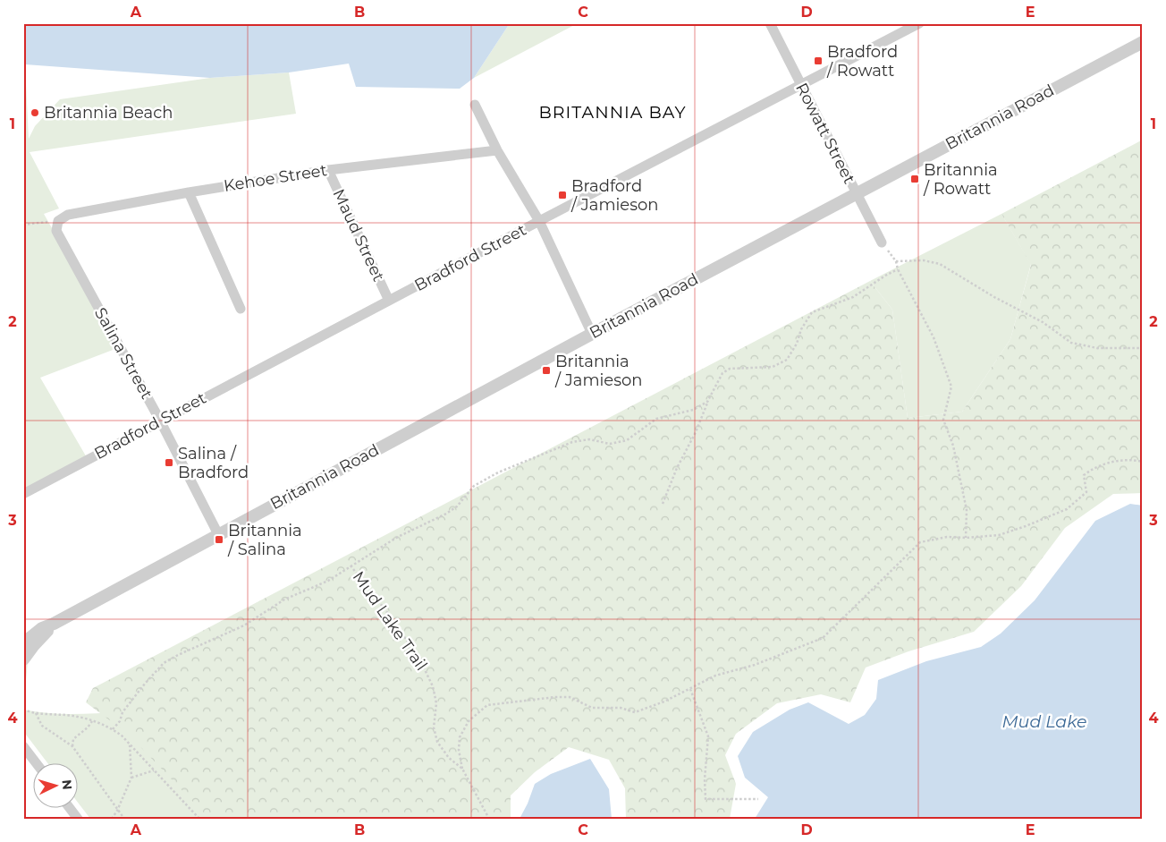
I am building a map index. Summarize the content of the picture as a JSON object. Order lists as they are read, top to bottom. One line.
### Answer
{"streets":{"street":["Britannia Road","Rowatt Street","Kehoe Street","Maud Street","Bradford Street","Salina Street"],"path":["Mud Lake Trail"]},"crossings":[["Britannia Road","Rowatt Street"],["Britannia Road","Salina Street"],["Rowatt Street","Bradford Street"],["Kehoe Street","Maud Street"],["Kehoe Street","Salina Street"],["Maud Street","Bradford Street"],["Bradford Street","Salina Street"]],"districts":["BRITANNIA BAY"],"water":["Mud Lake"],"places":{"transit":["Bradford / Rowatt","Britannia / Rowatt","Bradford / Jamieson","Britannia / Jamieson","Salina / Bradford","Britannia / Salina"],"other":["Britannia Beach"]},"north":"right","grid":{"columns":["A","B","C","D","E"],"rows":["1","2","3","4"]}}
